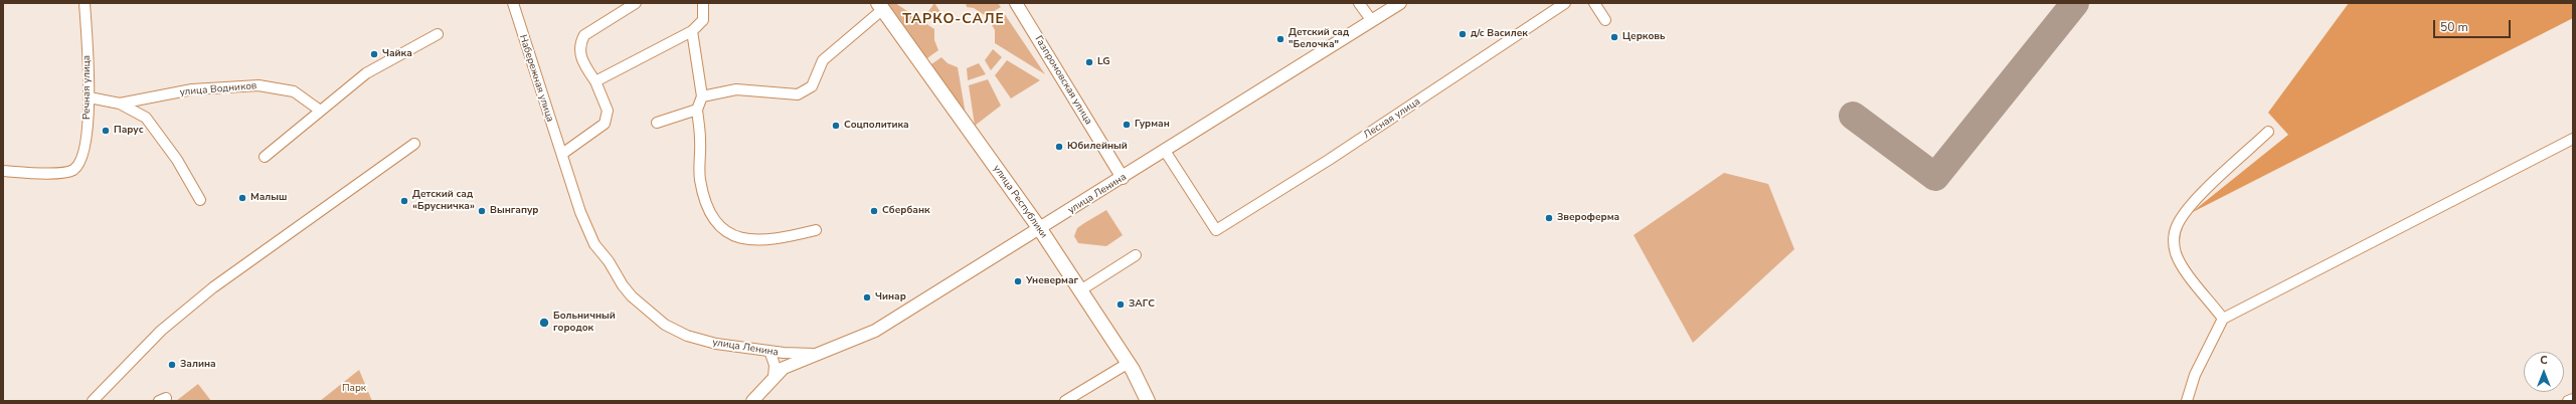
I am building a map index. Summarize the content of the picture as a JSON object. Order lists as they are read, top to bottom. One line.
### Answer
{"streets":{"main road":["улица Республики"],"street":["Набережная улица","Газпромовская улица","Речная улица","улица Водников","Лесная улица","улица Ленина"]},"crossings":[["Набережная улица","улица Ленина"],["Газпромовская улица","улица Ленина"],["Речная улица","улица Водников"],["Лесная улица","улица Ленина"],["улица Ленина","улица Республики"]],"districts":["ТАРКО-САЛЕ"],"parks":["Парк"],"places":["д/с Василек","Церковь","Детский сад \"Белочка\"","Чайка","LG","Гурман","Соцполитика","Парус","Юбилейный","Малыш","Детский сад «Брусничка»","Вынгапур","Сбербанк","Звероферма","Уневермаг","Чинар","ЗАГС","Больничный городок","Залина"],"scale_bar":"50 m","north":"top"}
